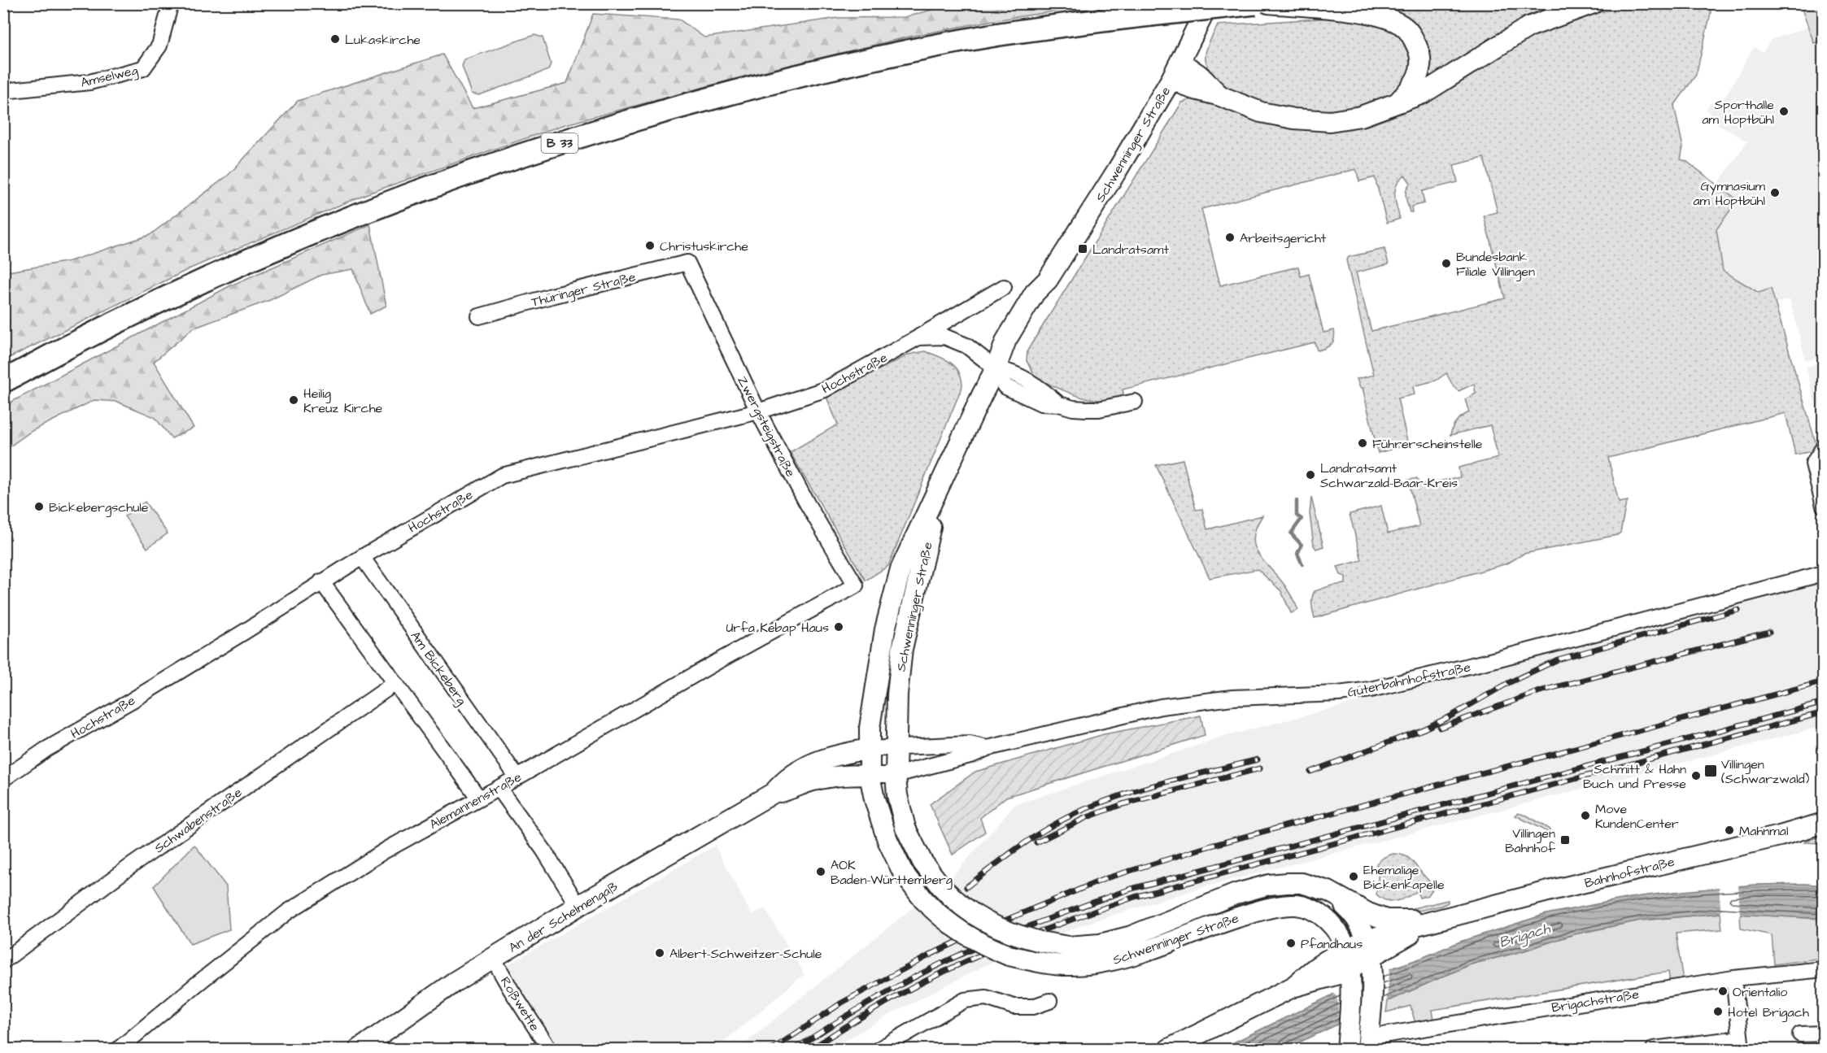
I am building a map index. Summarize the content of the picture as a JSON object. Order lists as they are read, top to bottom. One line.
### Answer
{"streets":{"main road":["B 33","Schwenninger Straße","Bahnhofstraße","An der Schelmengaß"],"street":["Amselweg","Thüringer Straße","Hochstraße","Zwergsteigstraße","Am Bickeberg","Güterbahnhofstraße","Alemannenstraße","Schwabenstraße","Brigachstraße","Roßwette"]},"crossings":[["Schwenninger Straße","Hochstraße"],["Schwenninger Straße","Güterbahnhofstraße"],["Schwenninger Straße","Bahnhofstraße"],["Schwenninger Straße","An der Schelmengaß"],["Thüringer Straße","Zwergsteigstraße"],["Hochstraße","Zwergsteigstraße"],["Hochstraße","Am Bickeberg"],["Zwergsteigstraße","Alemannenstraße"],["Am Bickeberg","Alemannenstraße"],["Güterbahnhofstraße","An der Schelmengaß"],["An der Schelmengaß","Roßwette"]],"water":["Brigach"],"places":{"other":["Lukaskirche","Sporthalle am Hoptbühl","Gymnasium am Hoptbühl","Arbeitsgericht","Christuskirche","Bundesbank Filiale Villingen","Heilig Kreuz Kirche","Führerscheinstelle","Landratsamt Schwarzald-Baar-Kreis","Bickebergschule","Urfa Kebap Haus","Schmitt & Hahn Buch und Presse","Move KundenCenter","Mahnmal","AOK Baden-Württemberg","Ehemalige Bickenkapelle","Pfandhaus","Albert-Schweitzer-Schule","Orientalio","Hotel Brigach"],"transit":["Landratsamt","Villingen (Schwarzwald)","Villingen Bahnhof"]}}
